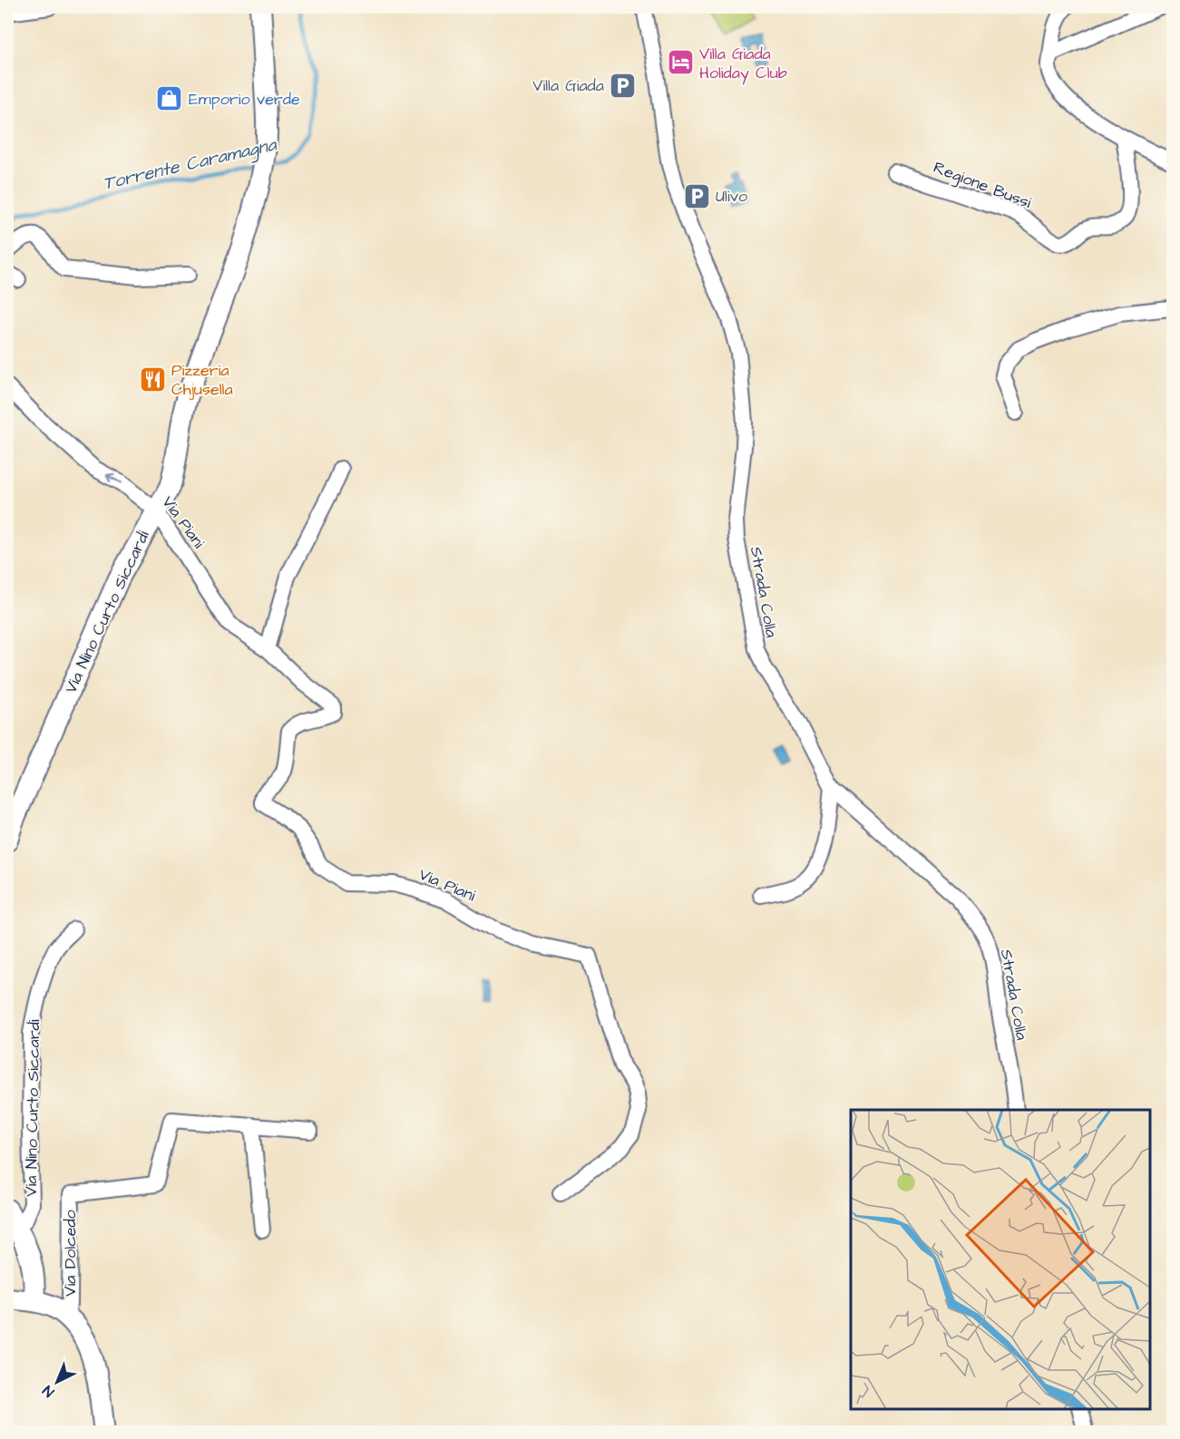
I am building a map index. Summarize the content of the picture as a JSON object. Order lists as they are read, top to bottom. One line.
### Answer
{"streets":{"main road":["Via Nino Curto Siccardi","Via Dolcedo"],"street":["Regione Bussi","Via Piani","Strada Colla"]},"crossings":[["Via Piani","Via Nino Curto Siccardi"],["Via Nino Curto Siccardi","Via Dolcedo"]],"water":["Torrente Caramagna"],"places":{"hotel":["Villa Giada Holiday Club"],"parking":["Villa Giada","Ulivo"],"shop":["Emporio verde"],"restaurant":["Pizzeria Chjusella"]},"north":"bottom left"}
